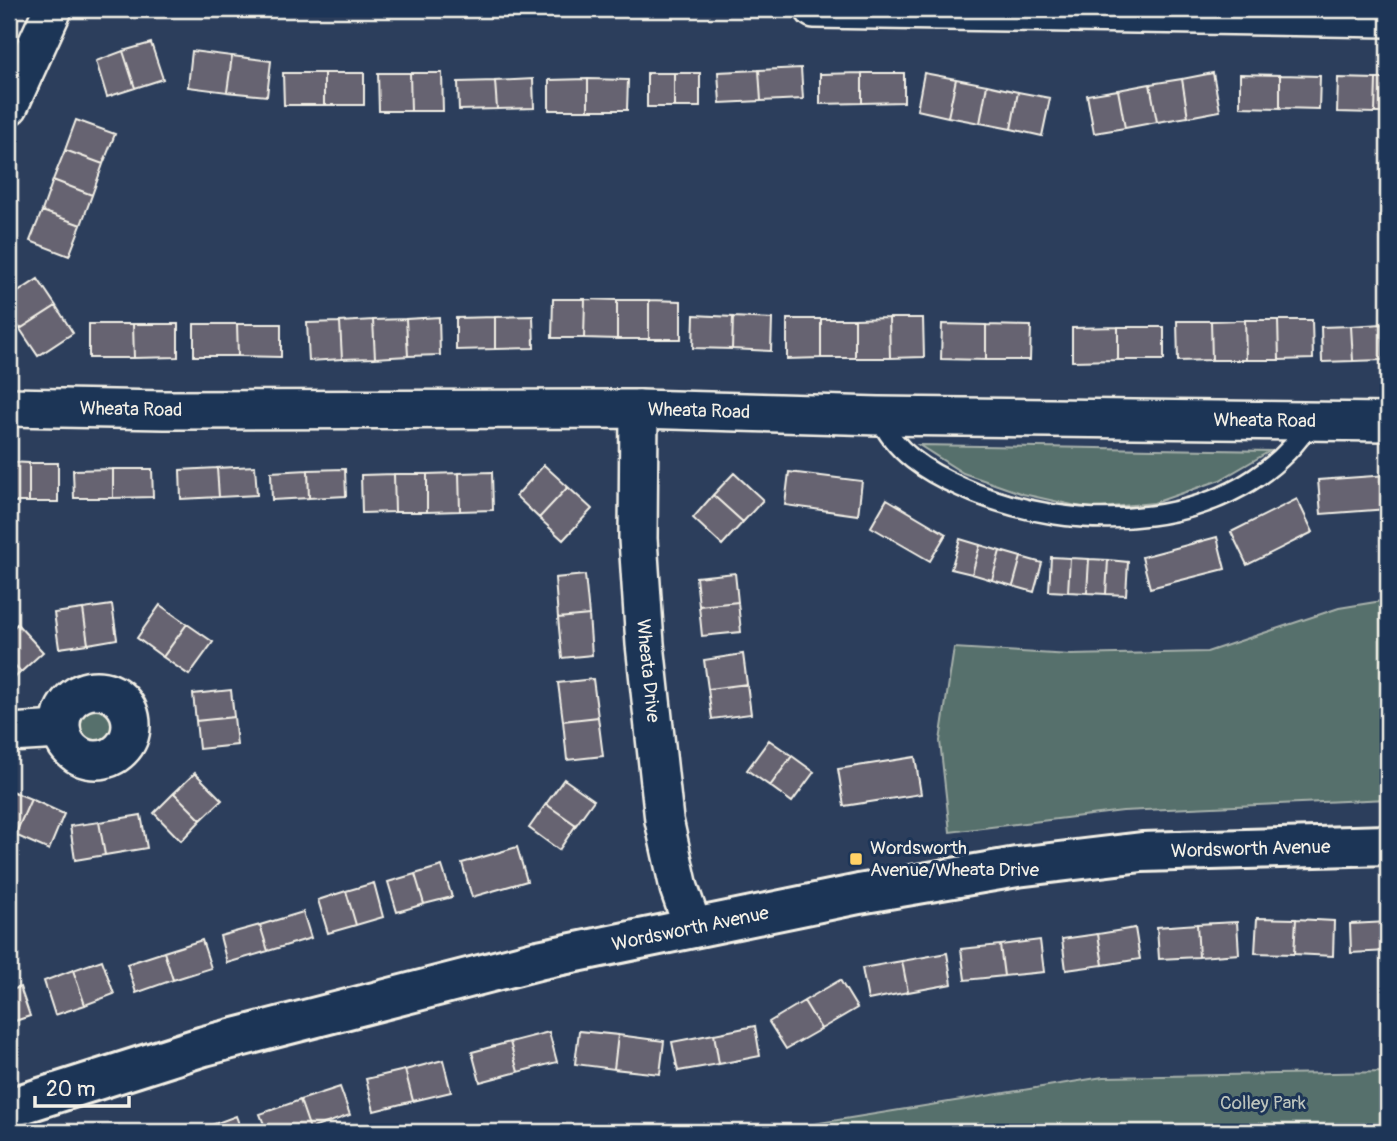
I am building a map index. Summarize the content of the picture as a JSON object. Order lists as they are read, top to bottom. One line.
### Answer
{"streets":{"street":["Wheata Road","Wheata Drive","Wordsworth Avenue"]},"crossings":[["Wheata Road","Wheata Drive"],["Wheata Drive","Wordsworth Avenue"]],"parks":["Colley Park"],"places":{"transit":["Wordsworth Avenue/Wheata Drive"]},"scale_bar":"20 m"}
